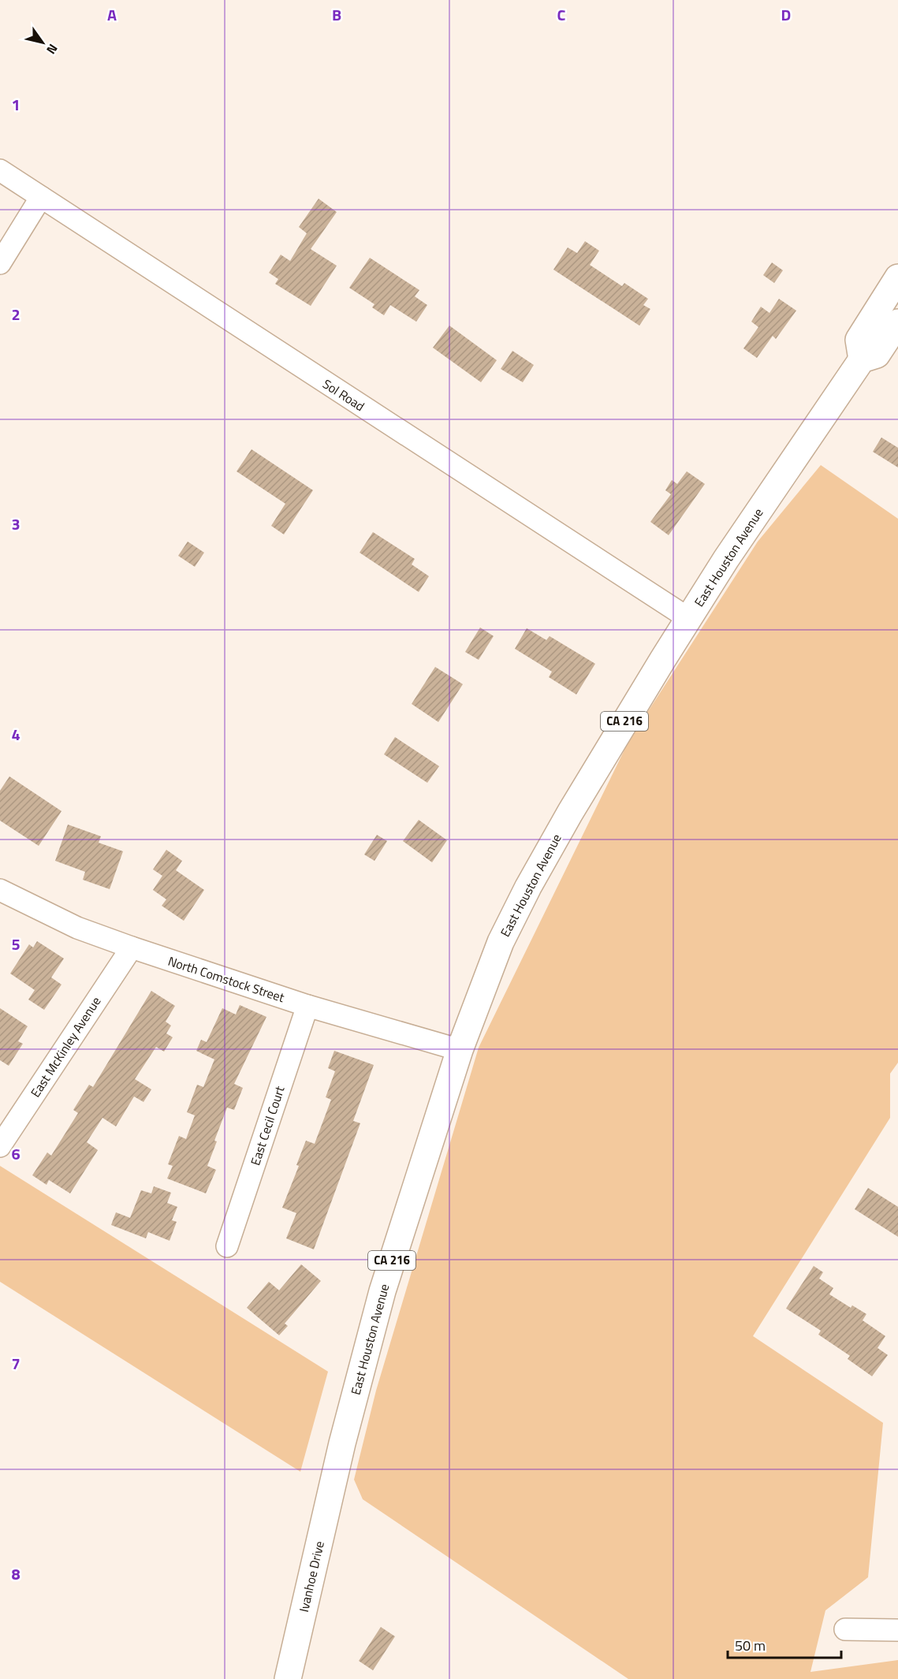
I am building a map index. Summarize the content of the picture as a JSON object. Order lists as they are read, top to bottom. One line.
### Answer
{"streets":{"main road":["East Houston Avenue","CA 216","Ivanhoe Drive"],"street":["Sol Road","North Comstock Street","East McKinley Avenue","East Cecil Court"]},"crossings":[["Sol Road","East Houston Avenue"],["East Houston Avenue","North Comstock Street"],["East Houston Avenue","Ivanhoe Drive"],["North Comstock Street","East McKinley Avenue"],["North Comstock Street","East Cecil Court"]],"scale_bar":"50 m","north":"bottom right","grid":{"columns":["A","B","C","D"],"rows":["1","2","3","4","5","6","7","8"]}}
